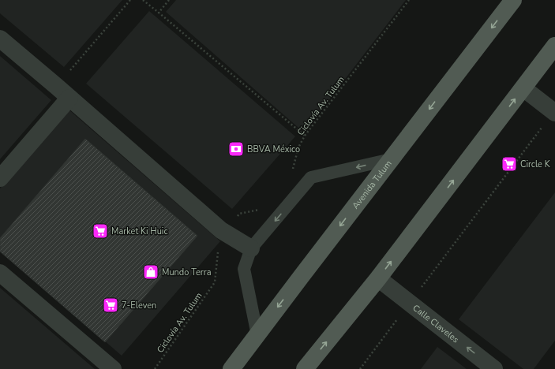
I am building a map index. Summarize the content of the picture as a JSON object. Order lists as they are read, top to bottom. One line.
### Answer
{"streets":{"main road":["Avenida Tulum"],"street":["Calle Claveles"],"path":["Ciclovía Av. Tulum"]},"one_way":["Calle Claveles"],"places":{"bank":["BBVA México"],"supermarket":["Circle K","Market Ki Huic","7-Eleven"],"shop":["Mundo Terra"]}}
